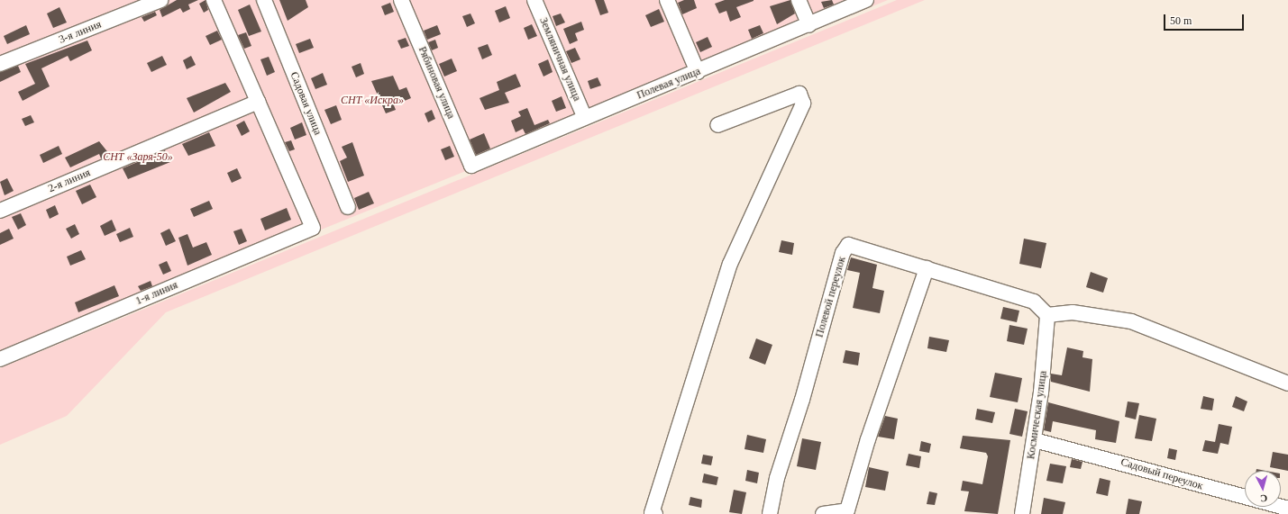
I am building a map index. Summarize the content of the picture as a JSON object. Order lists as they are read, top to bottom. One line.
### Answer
{"streets":{"street":["3-я линия","Земляничная улица","Рябиновая улица","Полевая улица","Садовая улица","2-я линия","1-я линия","Полевой переулок","Космическая улица","Садовый переулок"]},"crossings":[["Земляничная улица","Полевая улица"],["Рябиновая улица","Полевая улица"],["2-я линия","1-я линия"],["Полевой переулок","Космическая улица"],["Космическая улица","Садовый переулок"]],"parks":["СНТ «Искра»","СНТ «Заря-50»"],"scale_bar":"50 m","north":"bottom"}
